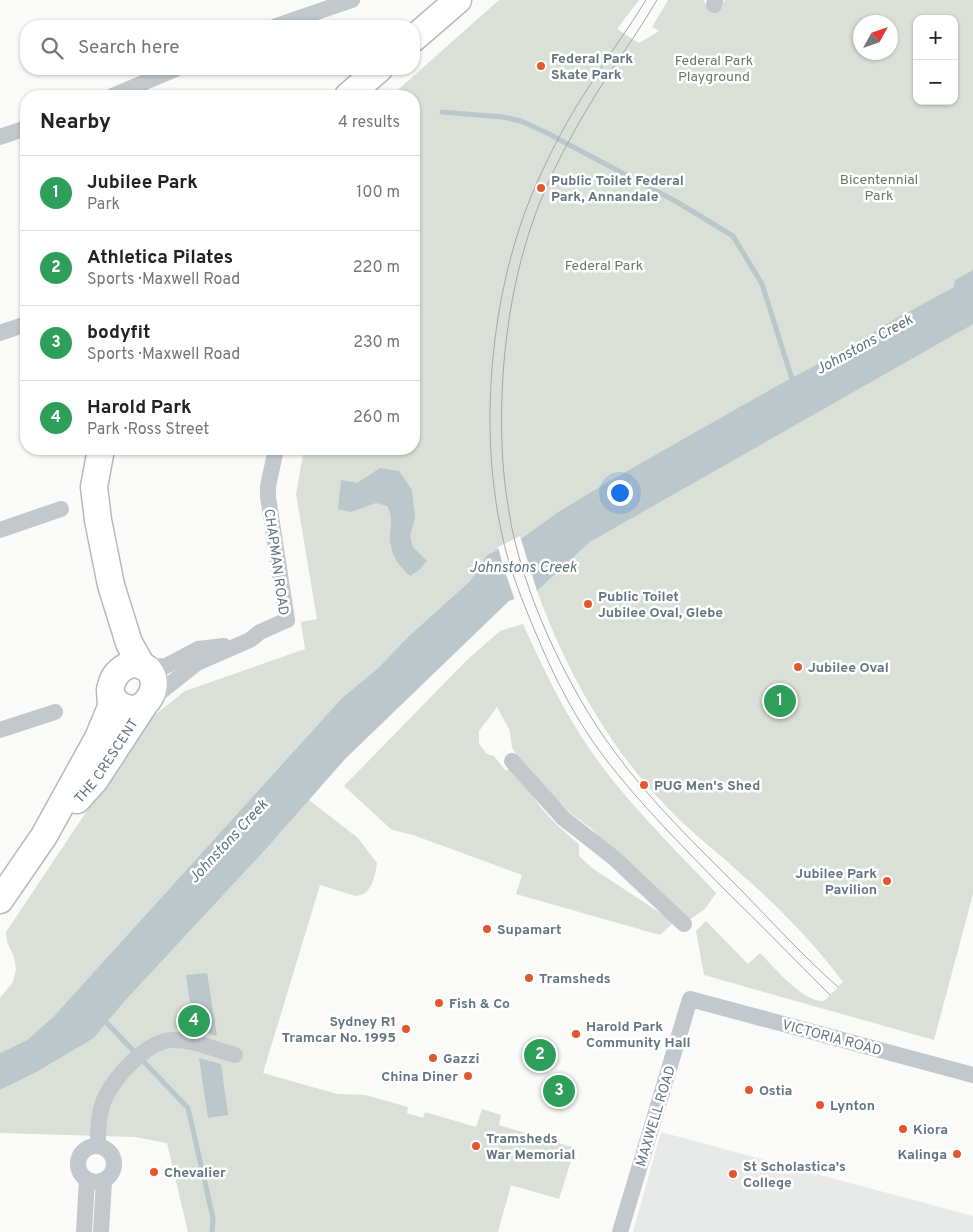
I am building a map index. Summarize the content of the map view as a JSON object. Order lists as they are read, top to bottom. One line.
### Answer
{"streets":{"main road":["THE CRESCENT"],"street":["CHAPMAN ROAD","VICTORIA ROAD","MAXWELL ROAD"]},"crossings":[["CHAPMAN ROAD","THE CRESCENT"],["VICTORIA ROAD","MAXWELL ROAD"]],"water":["Johnstons Creek"],"parks":["Federal Park Playground","Bicentennial Park","Federal Park"],"places":["Federal Park Skate Park","Public Toilet Federal Park, Annandale","Public Toilet Jubilee Oval, Glebe","Jubilee Oval","PUG Men's Shed","Jubilee Park Pavilion","Supamart","Tramsheds","Fish & Co","Sydney R1 Tramcar No. 1995","Harold Park Community Hall","Gazzi","China Diner","Ostia","Lynton","Kiora","Tramsheds War Memorial","Kalinga","Chevalier","St Scholastica's College"],"north":"top right","page":{"map_buttons":["+","−"],"search":"Search here","heading":["Nearby","4 results"],"list":[{"mark":"1","name":"Jubilee Park","note":"Park","value":"100 m"},{"mark":"2","name":"Athletica Pilates","note":"Sports · Maxwell Road","value":"220 m"},{"mark":"3","name":"bodyfit","note":"Sports · Maxwell Road","value":"230 m"},{"mark":"4","name":"Harold Park","note":"Park · Ross Street","value":"260 m"}],"pins":["1","4","2","3"]}}
